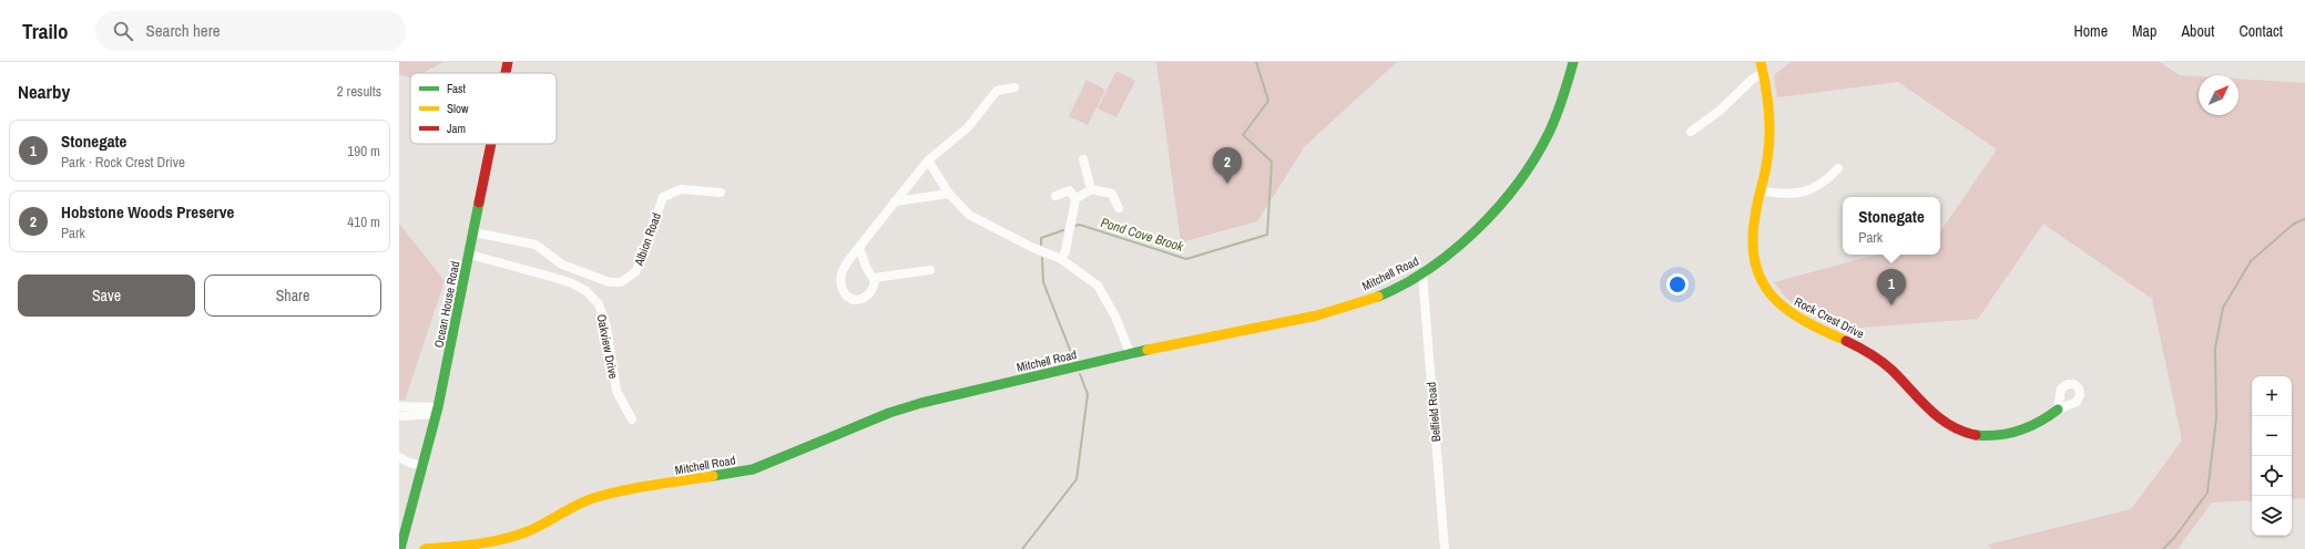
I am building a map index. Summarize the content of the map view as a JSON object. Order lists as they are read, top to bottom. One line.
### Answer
{"streets":{"street":["Albion Road","Mitchell Road","Ocean House Road","Rock Crest Drive","Oakview Drive","Belfield Road"]},"crossings":[["Albion Road","Ocean House Road"],["Mitchell Road","Belfield Road"],["Ocean House Road","Oakview Drive"]],"water":["Pond Cove Brook"],"legend":["Fast","Slow","Jam"],"north":"top right","page":{"header":"Trailo","search":"Search here","nav":["Home","Map","About","Contact"],"heading":["Nearby","2 results"],"list":[{"mark":"1","name":"Stonegate","note":"Park · Rock Crest Drive","value":"190 m"},{"mark":"2","name":"Hobstone Woods Preserve","note":"Park","value":"410 m"}],"pins":["2","1"],"popup":["Stonegate","Park"],"buttons":["Save","Share"],"map_buttons":["+","−"]}}
